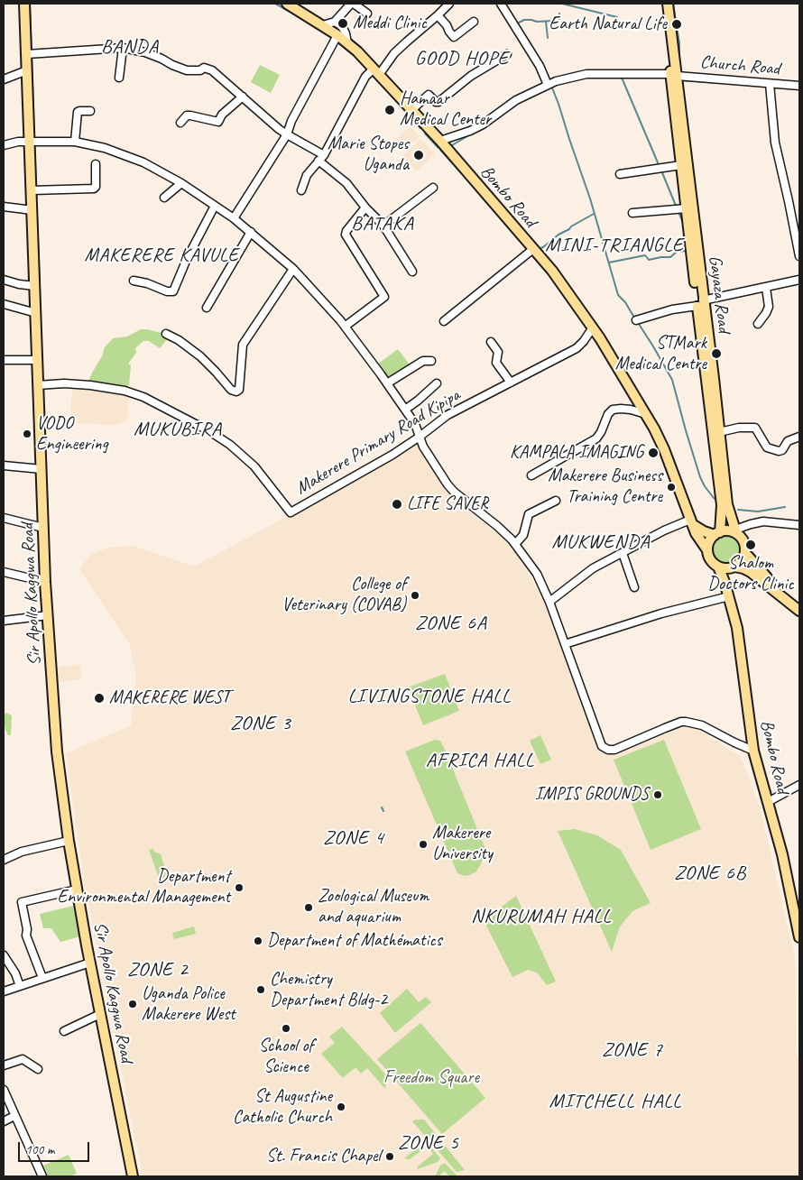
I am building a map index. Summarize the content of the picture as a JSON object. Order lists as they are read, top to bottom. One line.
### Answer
{"streets":{"main road":["Bombo Road","Gayaza Road","Sir Apollo Kaggwa Road"],"street":["Church Road","Makerere Primary Road Kipipa"]},"crossings":[["Church Road","Bombo Road"],["Church Road","Gayaza Road"],["Bombo Road","Gayaza Road"],["Bombo Road","Makerere Primary Road Kipipa"],["Makerere Primary Road Kipipa","Sir Apollo Kaggwa Road"]],"districts":["BANDA","GOOD HOPE","BATAKA","MINI-TRIANGLE","MAKERERE KAVULE","MUKUBIRA","MUKWENDA","ZONE 6A","LIVINGSTONE HALL","ZONE 3","AFRICA HALL","ZONE 4","ZONE 6B","NKURUMAH HALL","ZONE 2","ZONE 7","MITCHELL HALL","ZONE 5"],"parks":["Freedom Square"],"places":["Meddi Clinic","Earth Natural Life","Hamaar Medical Center","Marie Stopes Uganda","STMark Medical Centre","VODO Engineering","KAMPALA IMAGING","Makerere Business Training Centre","LIFE SAVER","Shalom Doctors Clinic","College of Veterinary (COVAB)","MAKERERE WEST","IMPIS GROUNDS","Makerere University","Department Environmental Management","Zoological Museum and aquarium","Department of Mathématics","Chemistry Department Bldg-2","Uganda Police Makerere West","School of Science","St Augustine Catholic Church","St. Francis Chapel"],"scale_bar":"100 m"}
